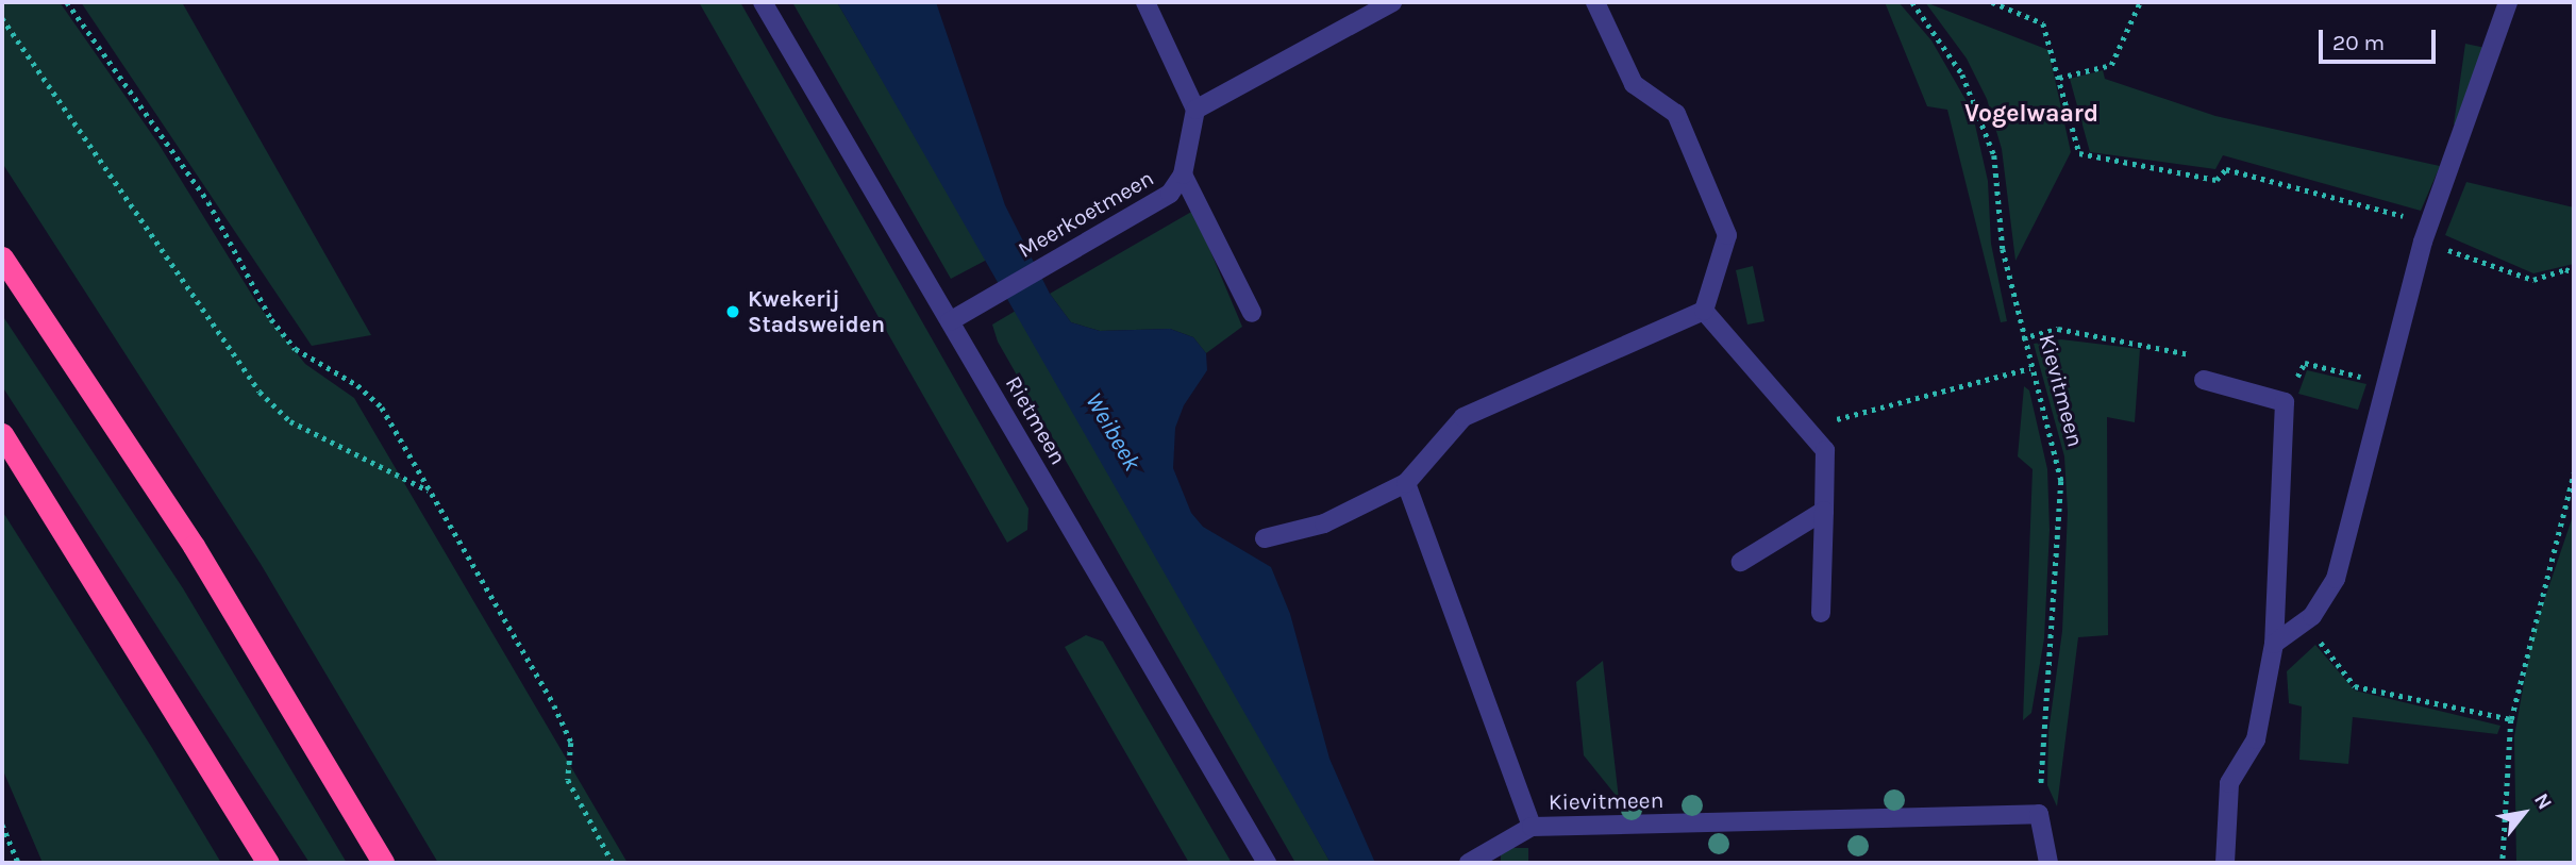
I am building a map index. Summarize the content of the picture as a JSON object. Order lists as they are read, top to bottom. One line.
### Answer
{"streets":{"street":["Meerkoetmeen","Kievitmeen","Rietmeen"]},"crossings":[["Meerkoetmeen","Rietmeen"]],"districts":["Vogelwaard"],"water":["Weibeek"],"places":["Kwekerij Stadsweiden"],"scale_bar":"20 m","north":"top right"}
